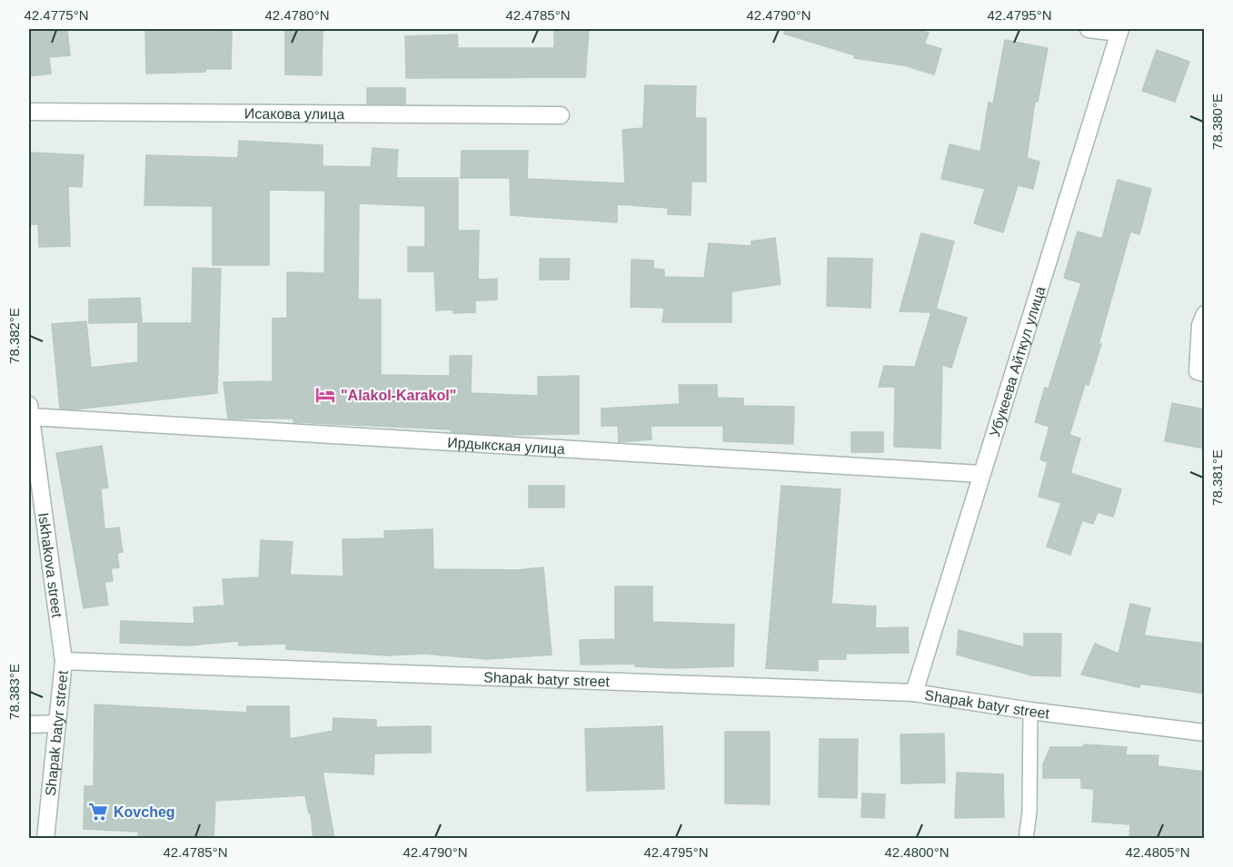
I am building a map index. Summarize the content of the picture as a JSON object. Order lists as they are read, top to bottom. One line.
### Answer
{"streets":{"street":["Исакова улица","Убукеева Айткул улица","Ирдыкская улица","Iskhakova street","Shapak batyr street"]},"crossings":[["Убукеева Айткул улица","Ирдыкская улица"],["Убукеева Айткул улица","Shapak batyr street"],["Ирдыкская улица","Iskhakova street"],["Iskhakova street","Shapak batyr street"]],"places":{"hotel":["\"Alakol-Karakol\""],"supermarket":["Kovcheg"]},"coordinates":["42.4775°N","42.4780°N","42.4785°N","42.4790°N","42.4795°N","78.380°E","78.382°E","78.381°E","78.383°E","42.4800°N","42.4805°N"]}
